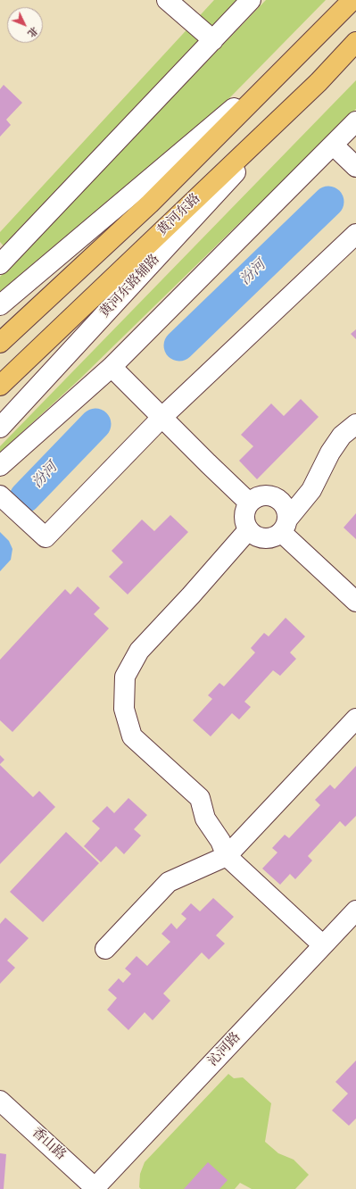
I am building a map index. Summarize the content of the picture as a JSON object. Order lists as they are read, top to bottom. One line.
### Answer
{"streets":{"main road":["黄河东路"],"street":["黄河东路辅路","沁河路","香山路"]},"crossings":[["黄河东路","黄河东路辅路"],["沁河路","香山路"]],"water":["汾河"],"north":"bottom right"}
